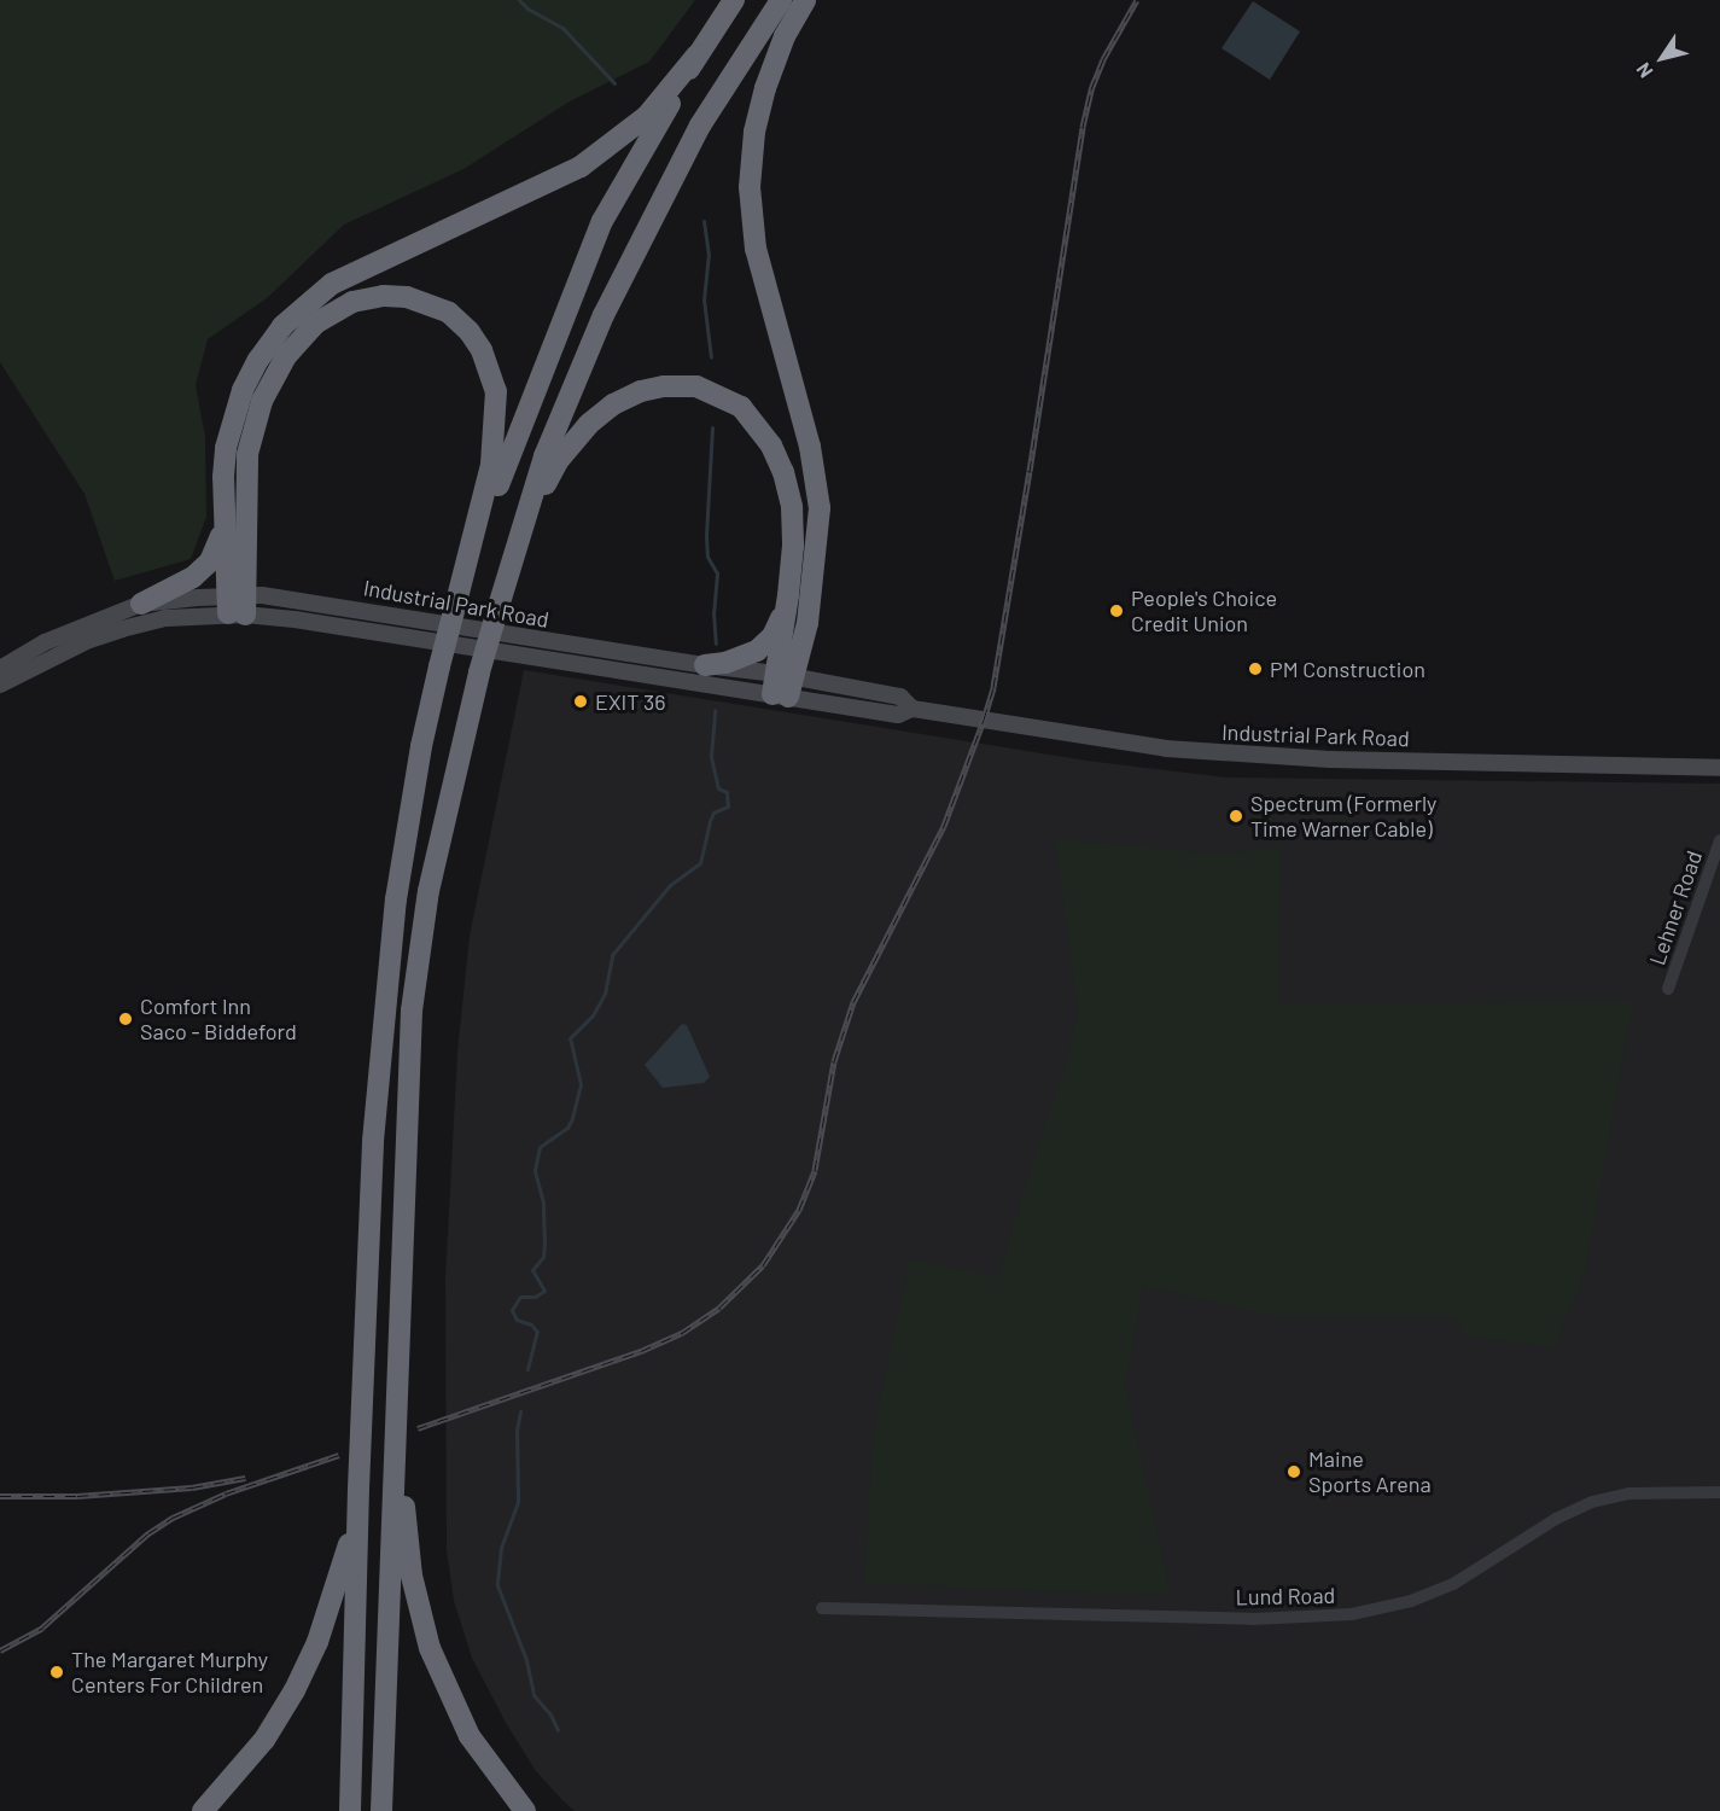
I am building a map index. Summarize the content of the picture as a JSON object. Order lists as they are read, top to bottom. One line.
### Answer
{"streets":{"main road":["Industrial Park Road"],"street":["Lehner Road","Lund Road"]},"places":["People's Choice Credit Union","PM Construction","EXIT 36","Spectrum (Formerly Time Warner Cable)","Comfort Inn Saco - Biddeford","Maine Sports Arena","The Margaret Murphy Centers For Children"],"north":"bottom left"}
